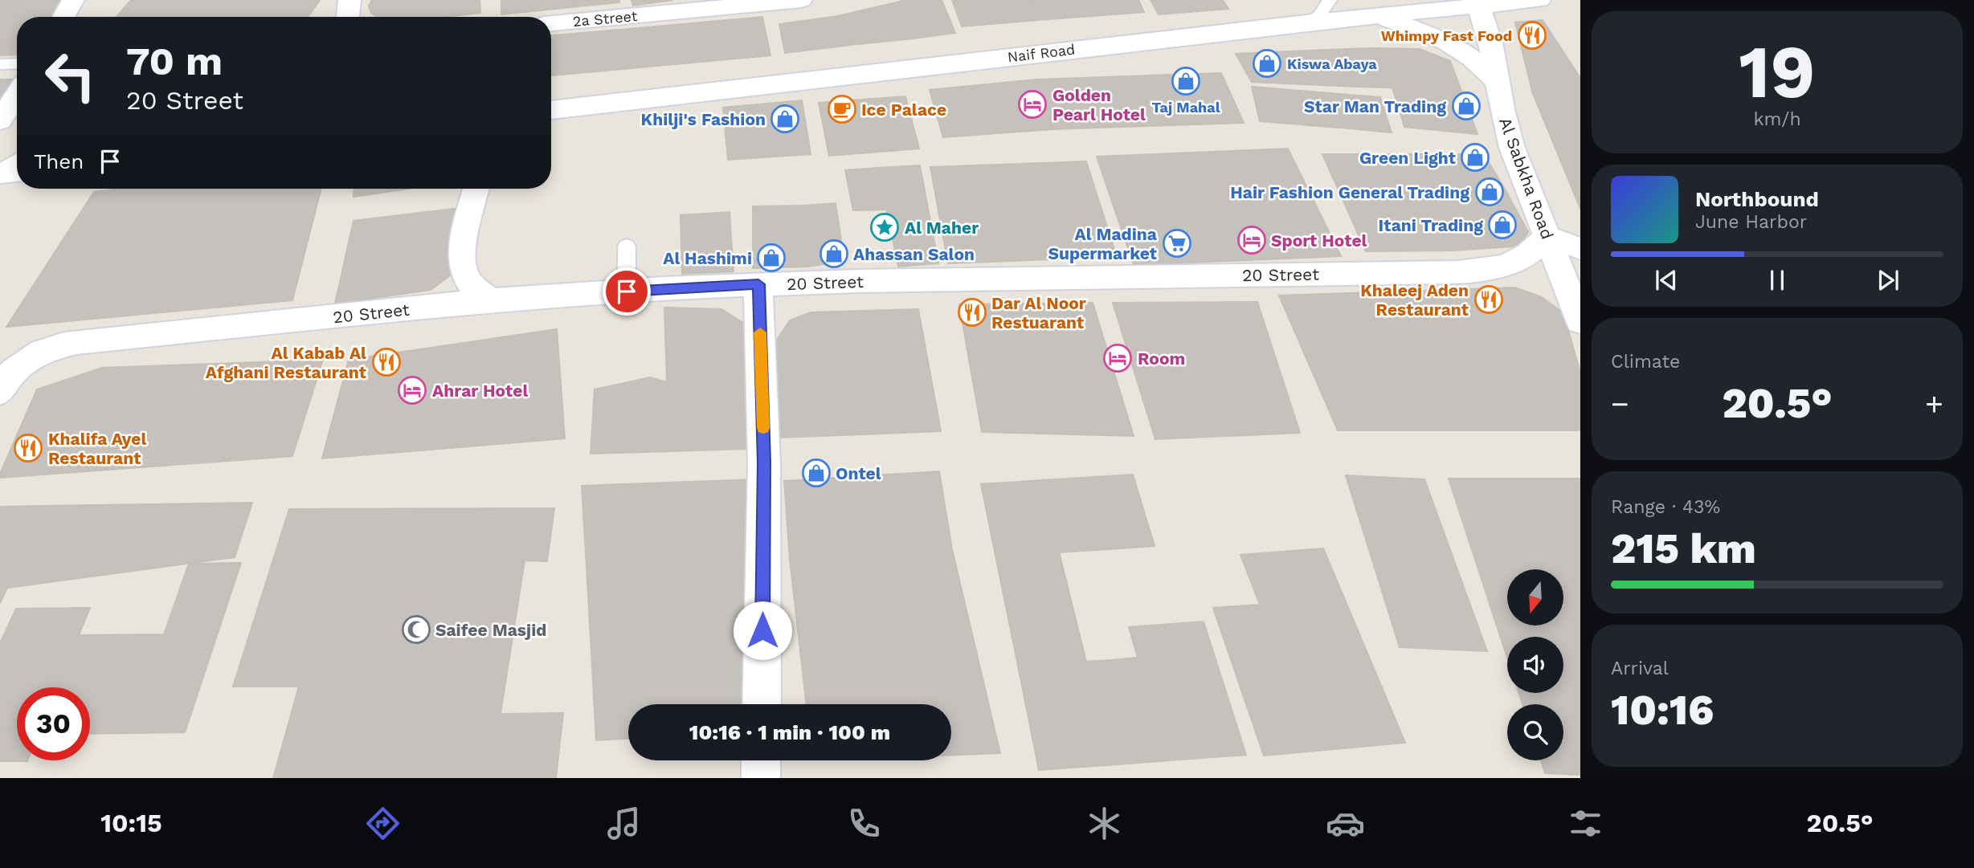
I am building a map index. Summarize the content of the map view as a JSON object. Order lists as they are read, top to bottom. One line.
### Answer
{"streets":{"street":["2a Street","Naif Road","Al Sabkha Road","20 Street"]},"crossings":[["Naif Road","Al Sabkha Road"],["Al Sabkha Road","20 Street"]],"places":{"restaurant":["Whimpy Fast Food","Khaleej Aden Restaurant","Dar Al Noor Restuarant","Al Kabab Al Afghani Restaurant","Khalifa Ayel Restaurant"],"shop":["Kiswa Abaya","Taj Mahal","Star Man Trading","Khilji's Fashion","Green Light","Hair Fashion General Trading","Itani Trading","Ahassan Salon","Al Hashimi","Ontel"],"hotel":["Golden Pearl Hotel","Sport Hotel","Room","Ahrar Hotel"],"cafe":["Ice Palace"],"place":["Al Maher"],"supermarket":["Al Madina Supermarket"],"mosque":["Saifee Masjid"]},"north":"bottom","page":{"tile":[["19","km/h"],"Climate",["Range · 43%","215 km"],["Arrival","10:16"]],"turn":["70 m","20 Street"],"then":"Then","song":["Northbound","June Harbor"],"heat":["−","20.5°","+"],"limit":"30","trip":"10:16 · 1 min · 100 m","tabs":["10:15","20.5°"]}}
